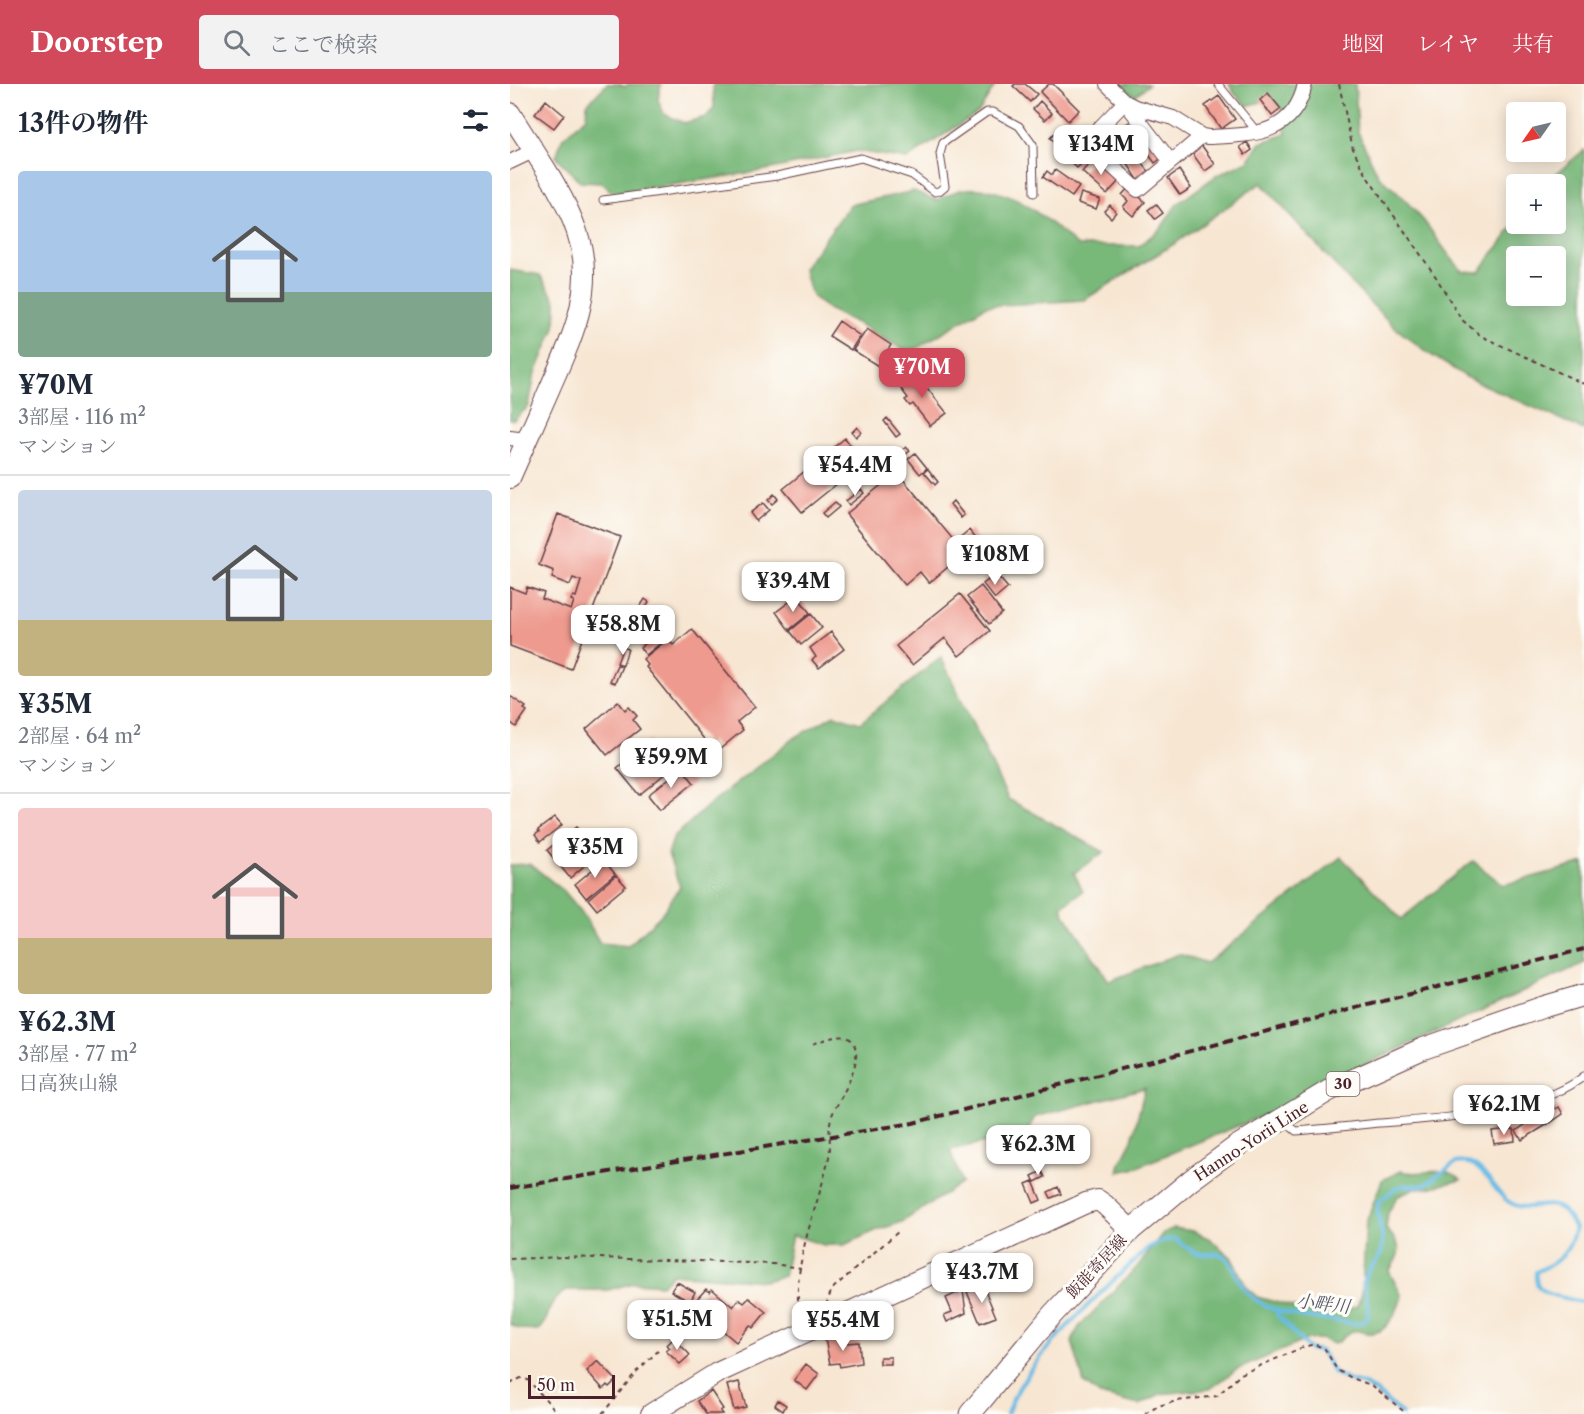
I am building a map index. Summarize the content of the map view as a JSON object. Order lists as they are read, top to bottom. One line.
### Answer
{"streets":{"main road":["30","Hanno-Yorii Line","飯能寄居線"]},"crossings":[["Hanno-Yorii Line","飯能寄居線"]],"water":["小畔川"],"scale_bar":"50 m","north":"bottom left","page":{"header":"Doorstep","search":"ここで検索","nav":["地図","レイヤ","共有"],"heading":"13件の物件","map_buttons":["+","−"],"price":["¥134M","¥70M","¥54.4M","¥108M","¥39.4M","¥58.8M","¥59.9M","¥35M","¥62.1M","¥62.3M","¥43.7M","¥51.5M","¥55.4M"],"list":[{"name":"¥70M","note":"3部屋 · 116 m² · マンション"},{"name":"¥35M","note":"2部屋 · 64 m² · マンション"},{"name":"¥62.3M","note":"3部屋 · 77 m² · 日高狭山線"}],"scale":"50 m"}}
